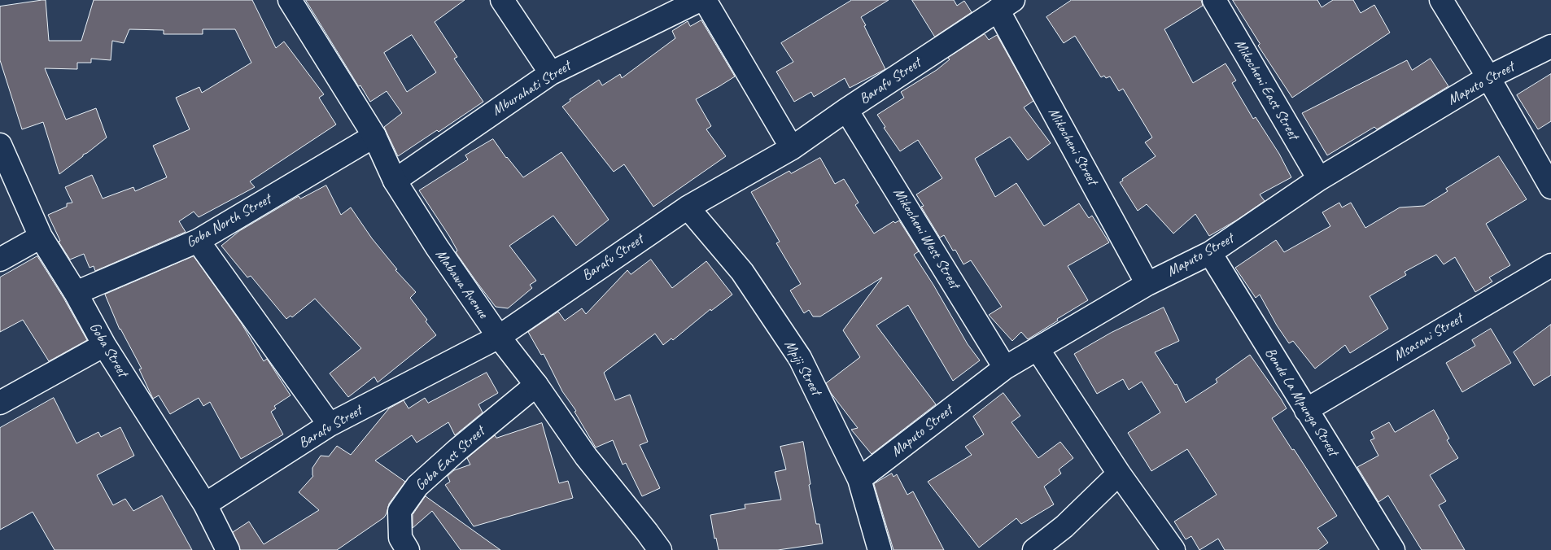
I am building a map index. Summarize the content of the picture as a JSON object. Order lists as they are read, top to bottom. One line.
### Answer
{"streets":{"street":["Barafu Street","Maputo Street","Mburahati Street","Mikocheni East Street","Mikocheni Street","Goba North Street","Mikocheni West Street","Mabawa Avenue","Msasani Street","Goba Street","Mpiji Street","Bonde La Mpunga Street","Goba East Street"]},"crossings":[["Barafu Street","Mikocheni Street"],["Barafu Street","Mikocheni West Street"],["Barafu Street","Mabawa Avenue"],["Barafu Street","Goba Street"],["Barafu Street","Mpiji Street"],["Maputo Street","Mikocheni East Street"],["Maputo Street","Mikocheni Street"],["Maputo Street","Mikocheni West Street"],["Maputo Street","Mpiji Street"],["Maputo Street","Bonde La Mpunga Street"],["Mburahati Street","Mabawa Avenue"],["Goba North Street","Mabawa Avenue"],["Goba North Street","Goba Street"],["Mabawa Avenue","Goba East Street"],["Msasani Street","Bonde La Mpunga Street"]]}
